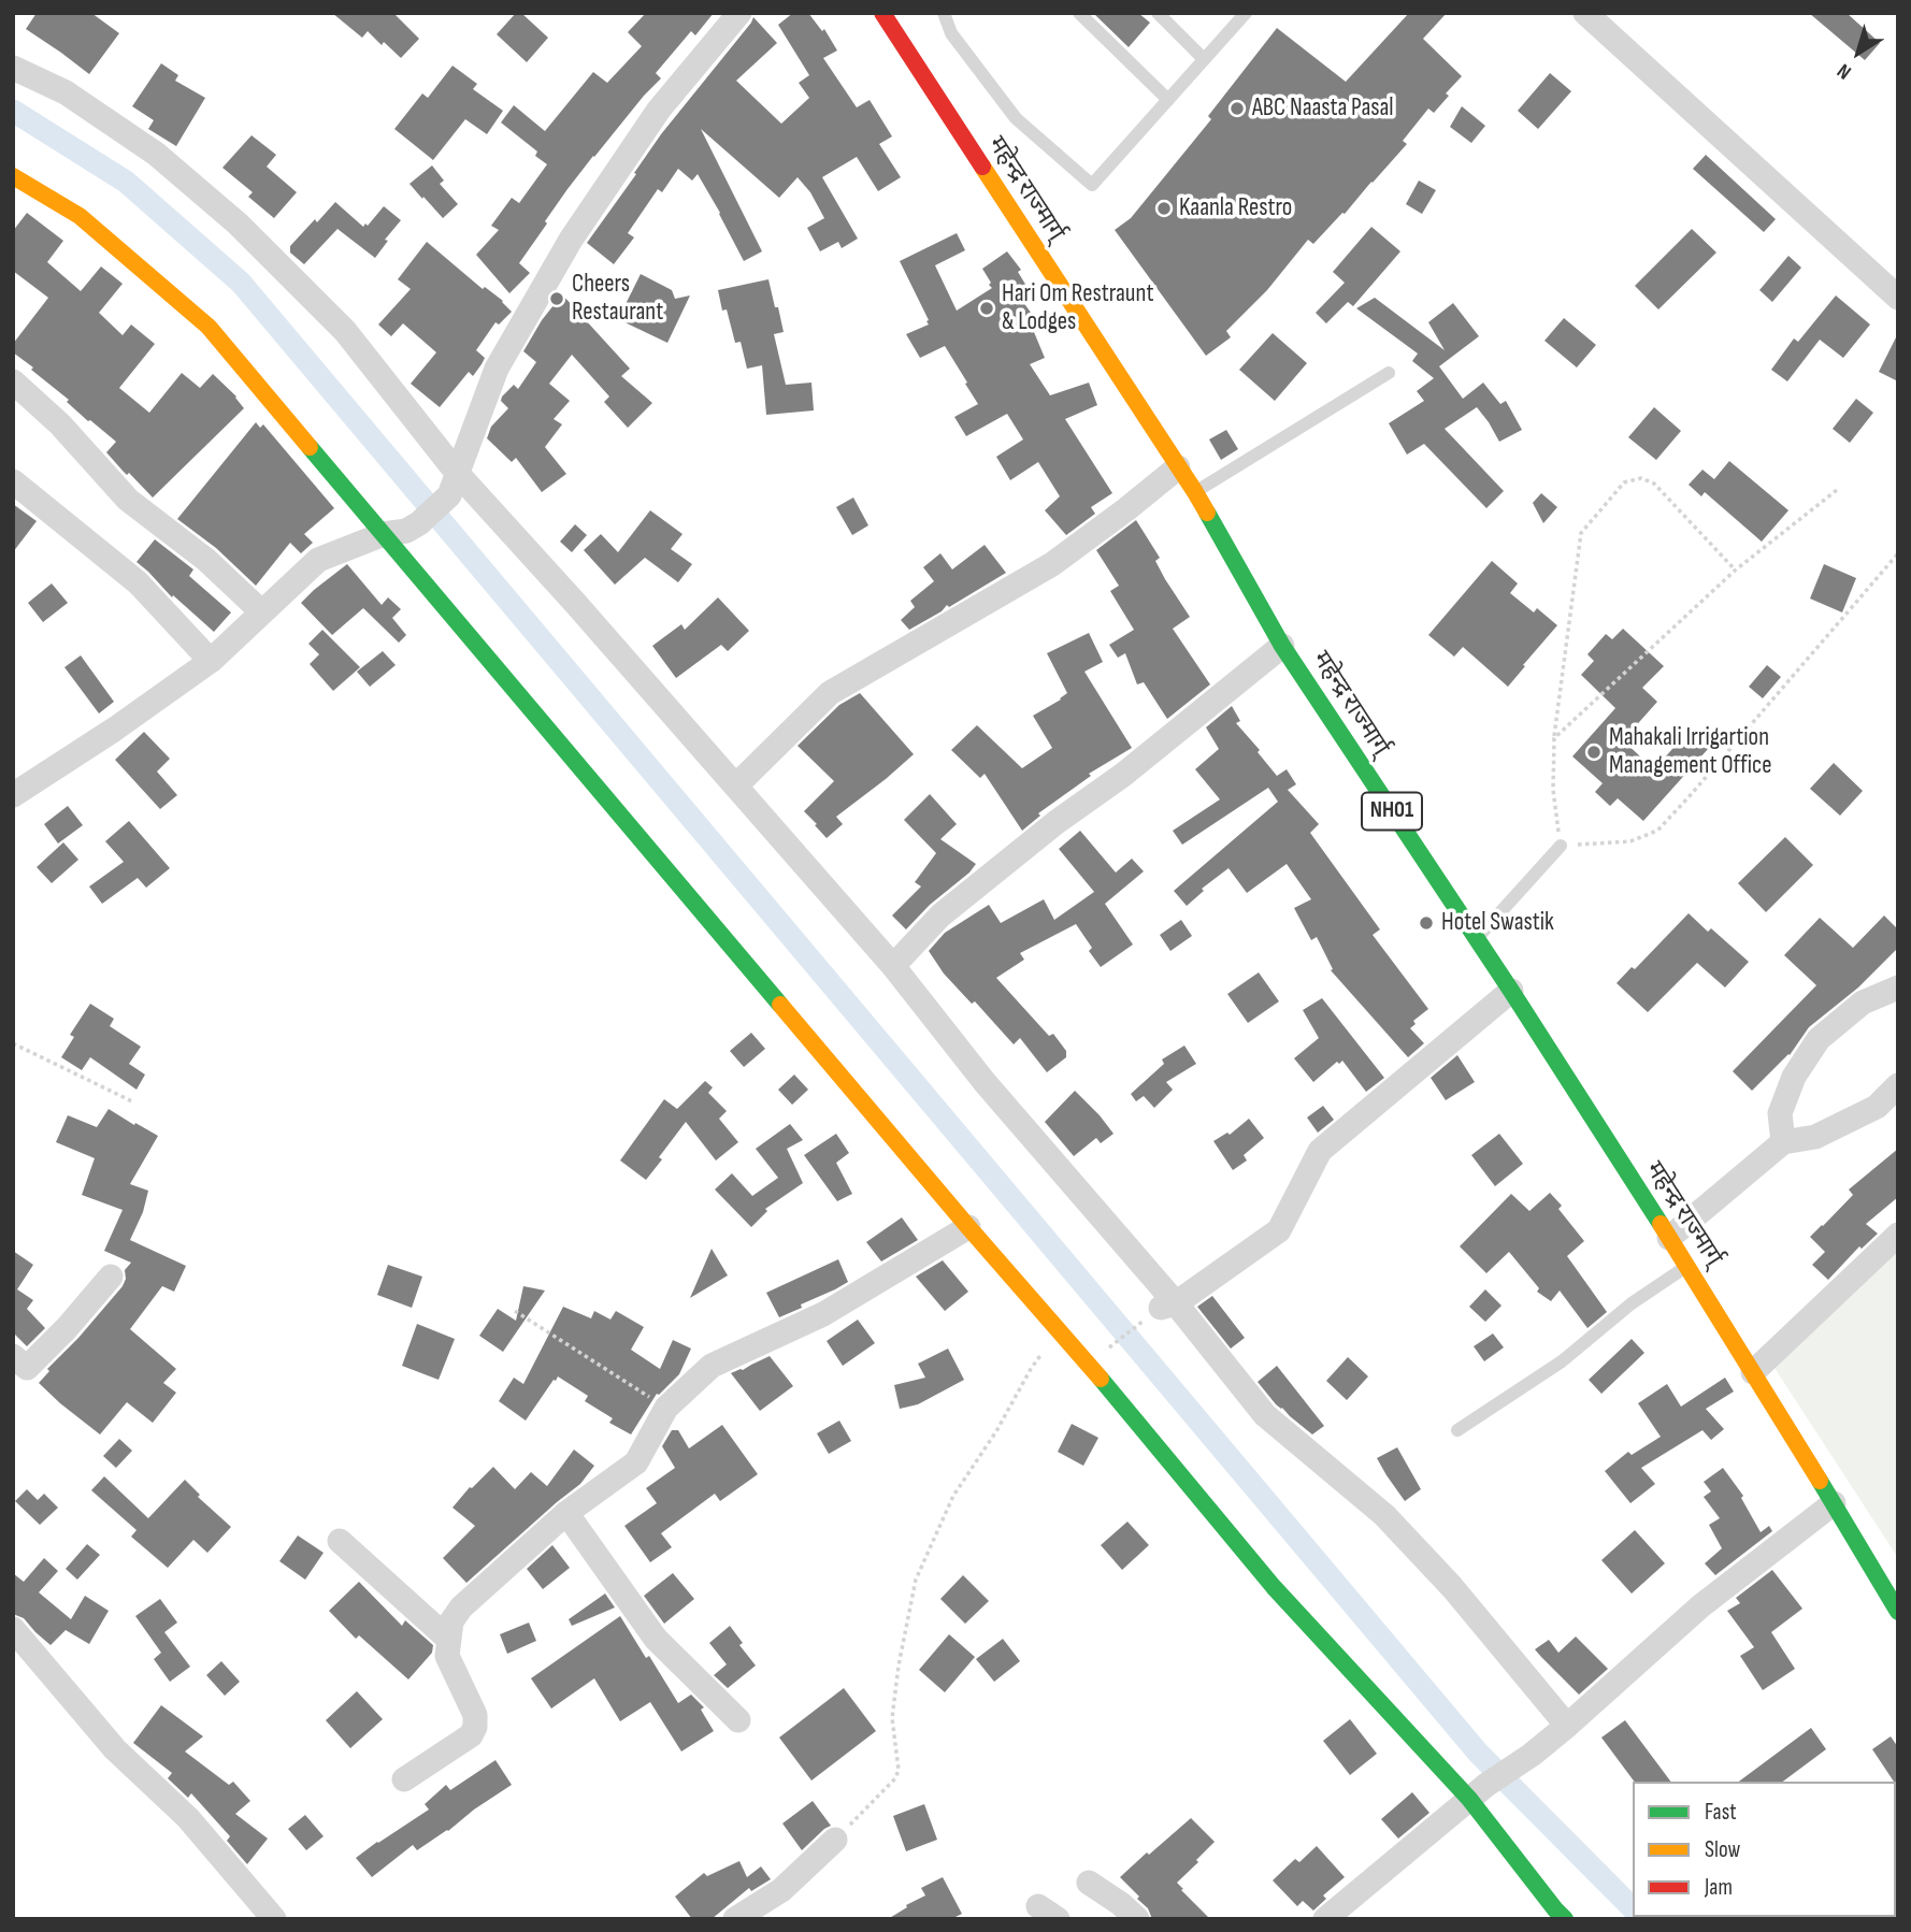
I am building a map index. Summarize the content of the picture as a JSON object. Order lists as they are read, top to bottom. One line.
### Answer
{"streets":{"main road":["महेन्द्र राज्मार्ग्","NH01"]},"places":["ABC Naasta Pasal","Kaanla Restro","Cheers Restaurant","Hari Om Restraunt & Lodges","Mahakali Irrigartion Management Office","Hotel Swastik"],"legend":["Fast","Slow","Jam"],"north":"bottom left"}
